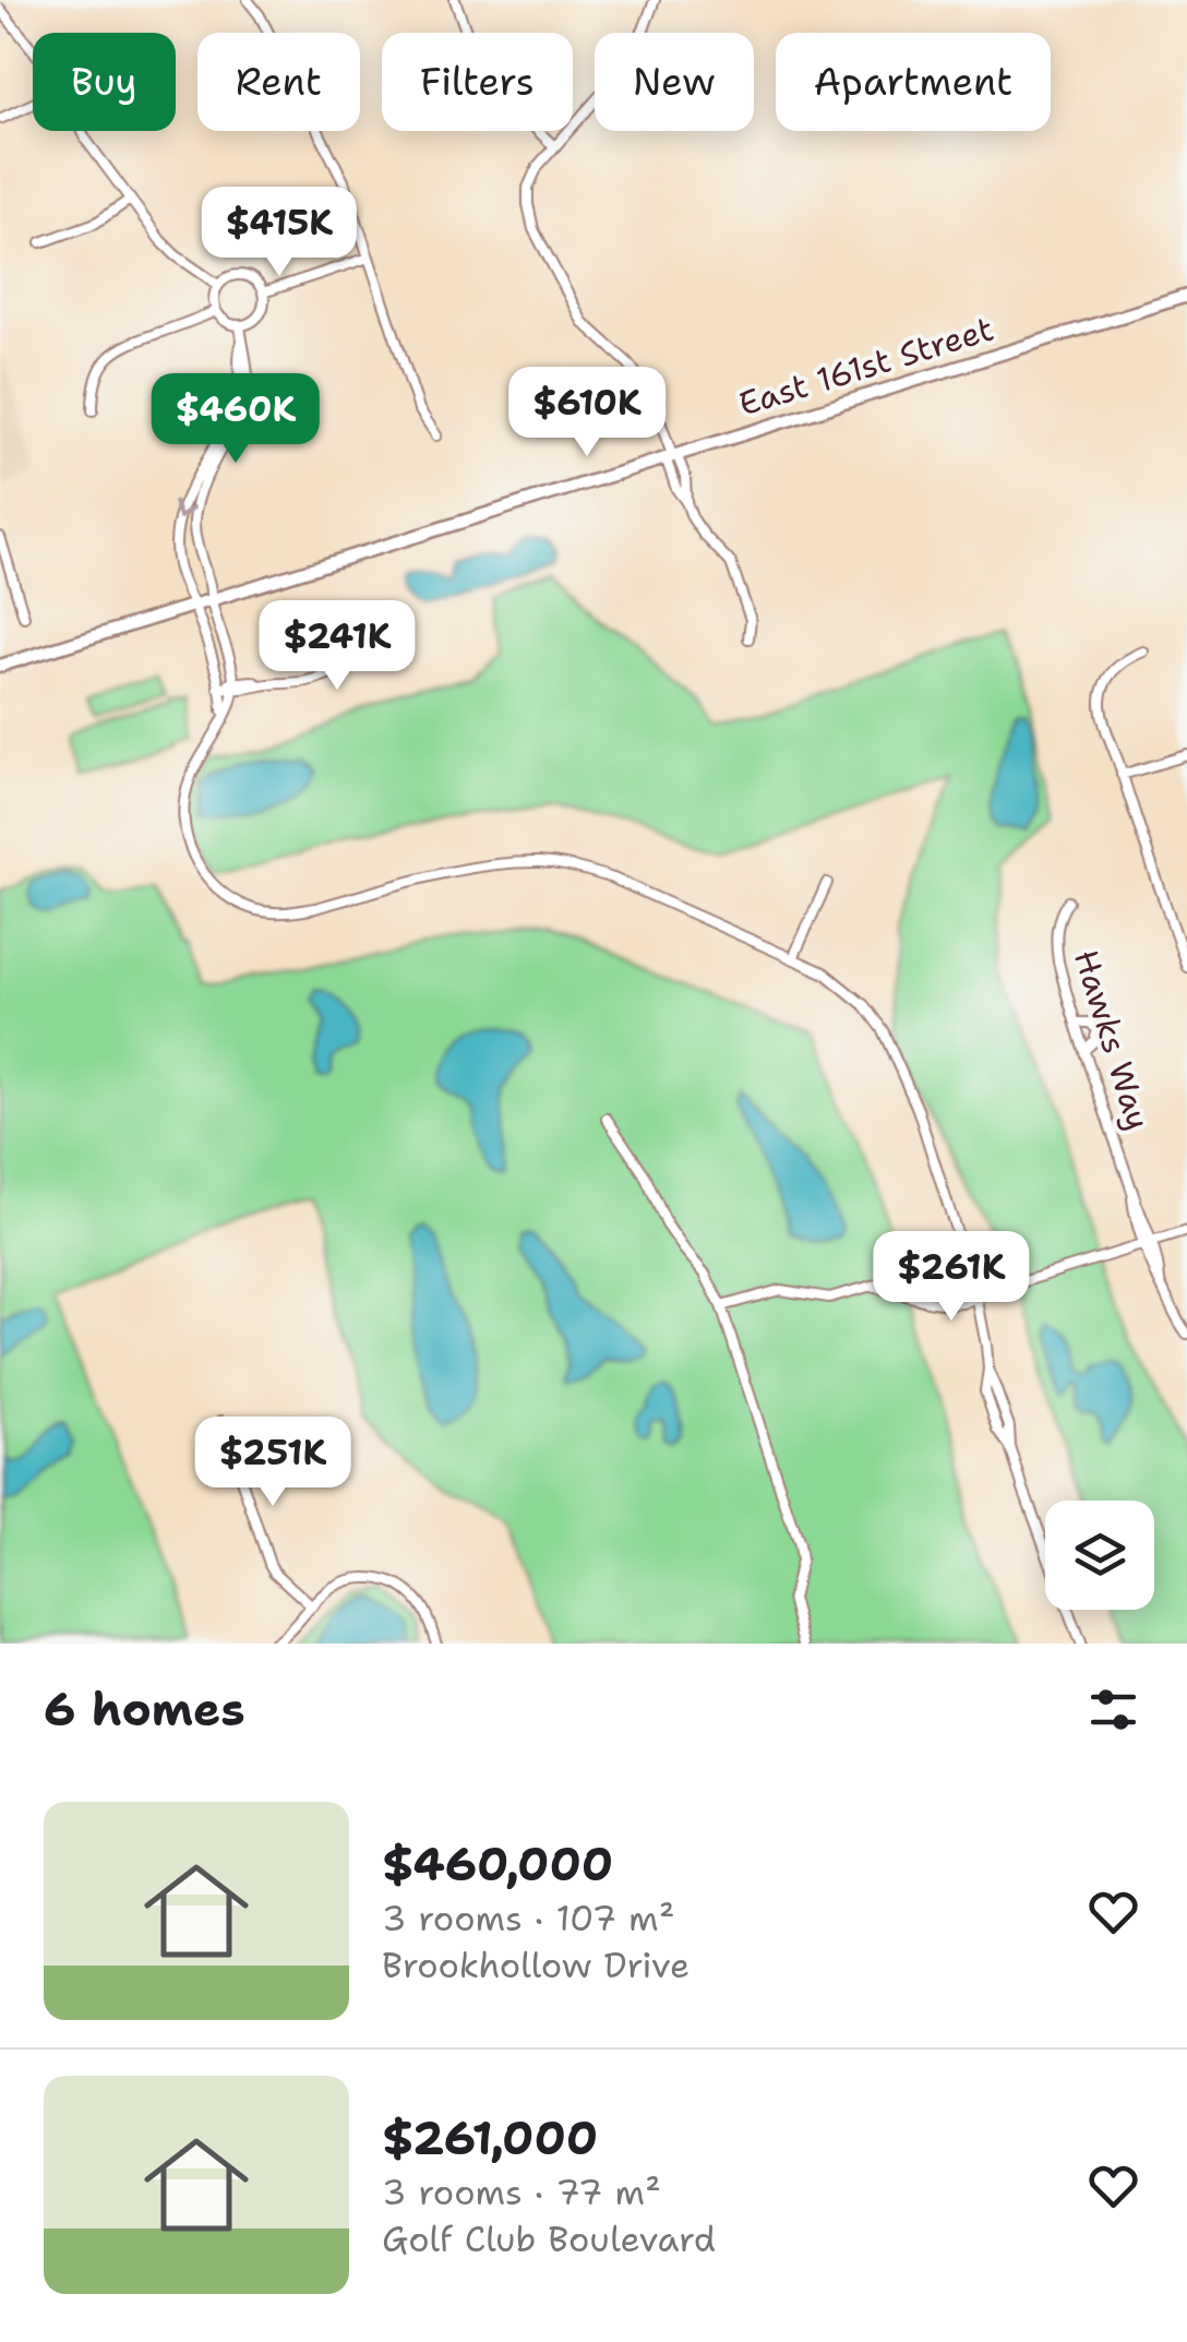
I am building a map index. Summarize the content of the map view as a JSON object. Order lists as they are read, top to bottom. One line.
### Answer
{"streets":{"street":["East 161st Street","Hawks Way"]},"page":{"chip":["Buy","Rent","Filters","New","Apartment"],"price":["$415K","$610K","$460K","$241K","$261K","$251K"],"heading":"6 homes","list":[{"name":"$460,000","note":"3 rooms · 107 m² · Brookhollow Drive"},{"name":"$261,000","note":"3 rooms · 77 m² · Golf Club Boulevard"}]}}
